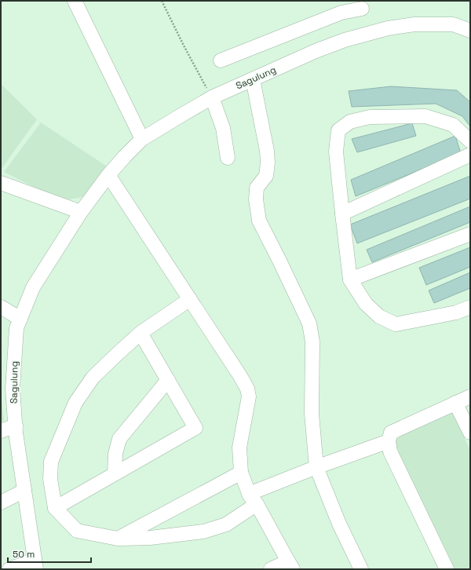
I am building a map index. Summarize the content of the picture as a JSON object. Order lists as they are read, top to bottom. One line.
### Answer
{"streets":{"street":["Sagulung"]},"scale_bar":"50 m"}
